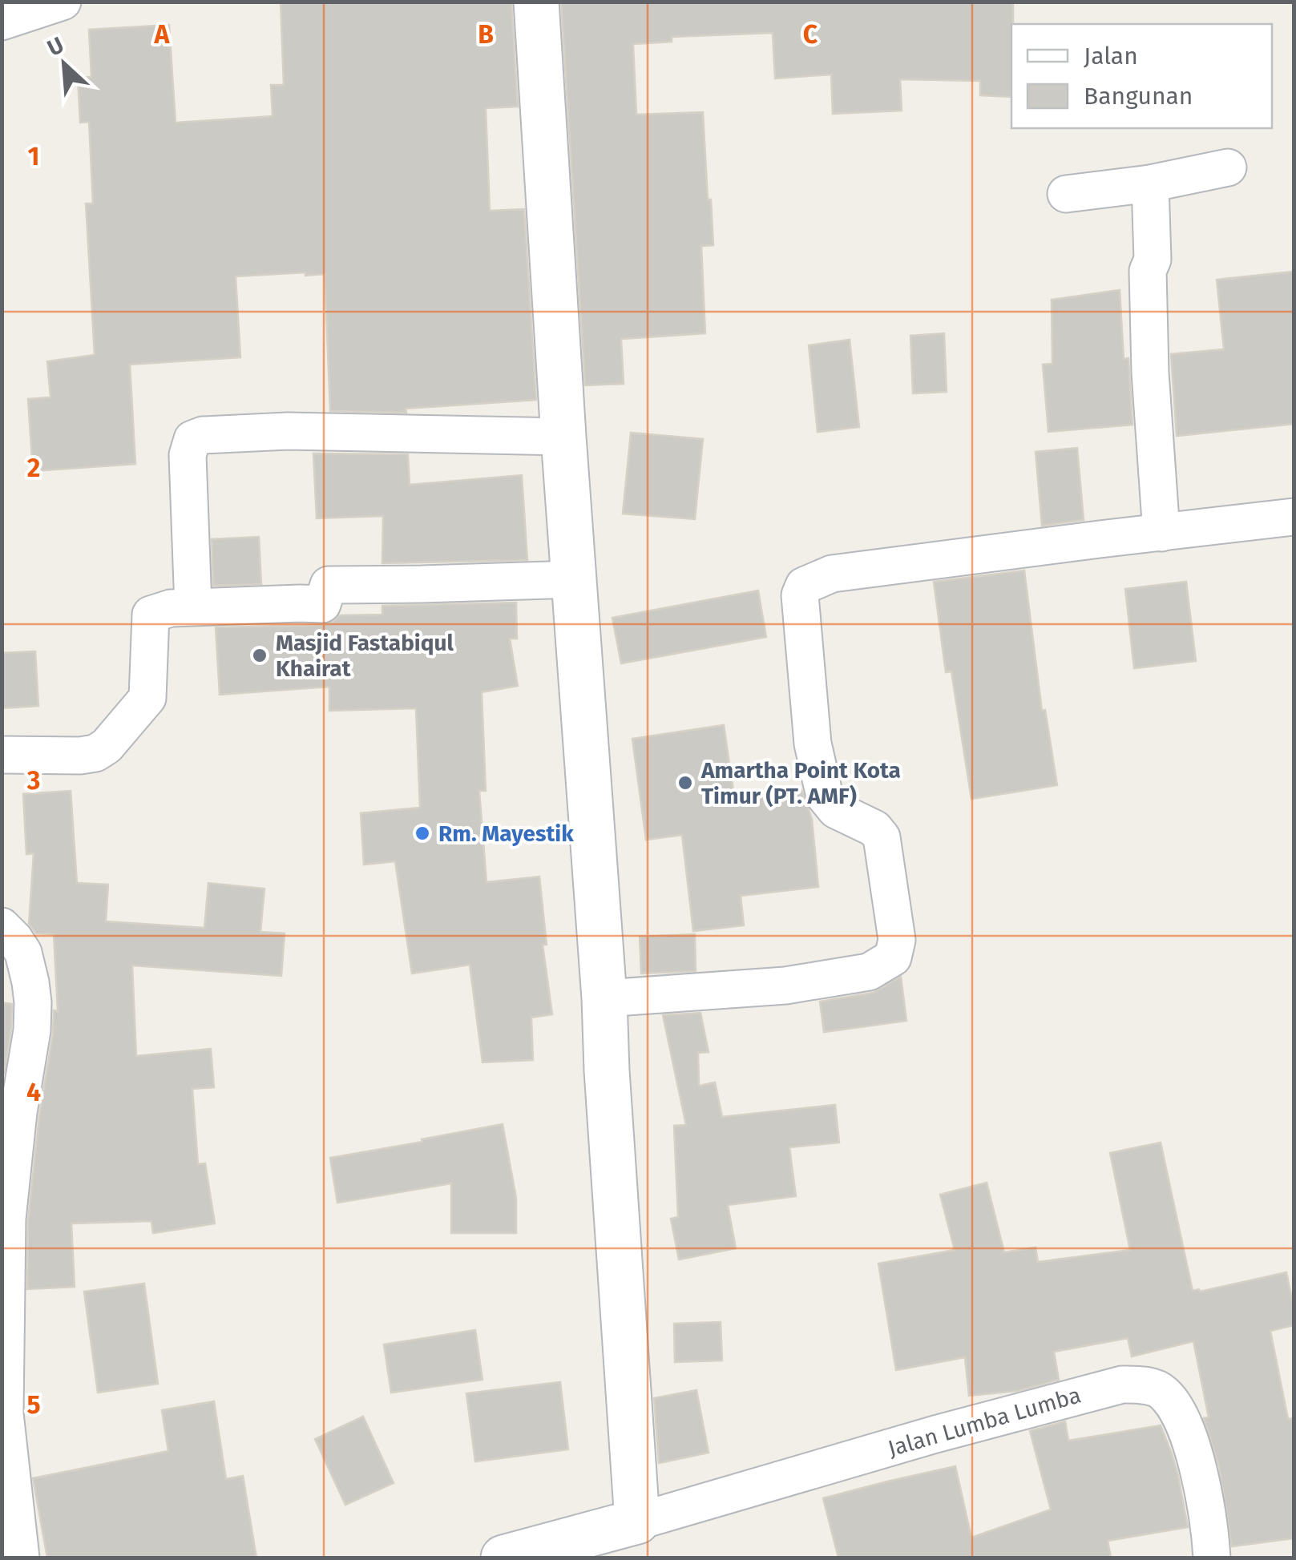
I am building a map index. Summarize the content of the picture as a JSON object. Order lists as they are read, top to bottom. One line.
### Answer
{"streets":{"street":["Jalan Lumba Lumba"]},"places":["Masjid Fastabiqul Khairat","Amartha Point Kota Timur (PT. AMF)","Rm. Mayestik"],"legend":["Jalan","Bangunan"],"north":"top left","grid":{"columns":["A","B","C"],"rows":["1","2","3","4","5"]}}
